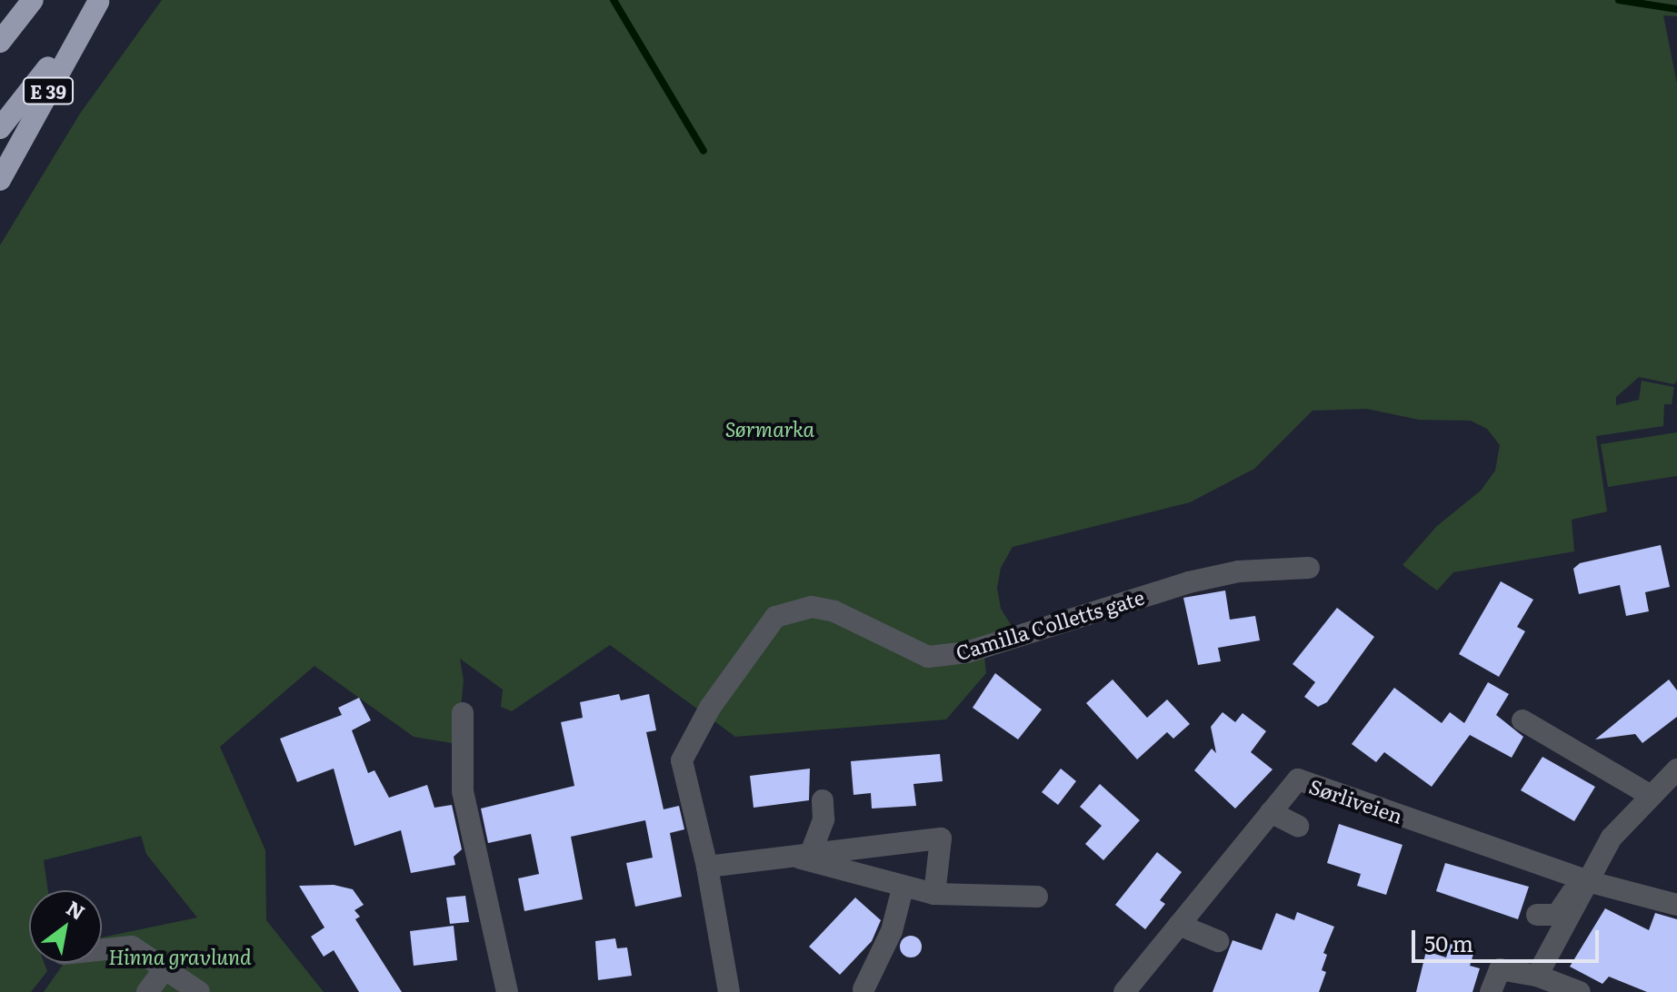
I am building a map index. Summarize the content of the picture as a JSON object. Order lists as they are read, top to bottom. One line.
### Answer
{"streets":{"highway":["E 39"],"street":["Camilla Colletts gate","Sørliveien"]},"parks":["Sørmarka","Hinna gravlund"],"scale_bar":"50 m","north":"top right"}
